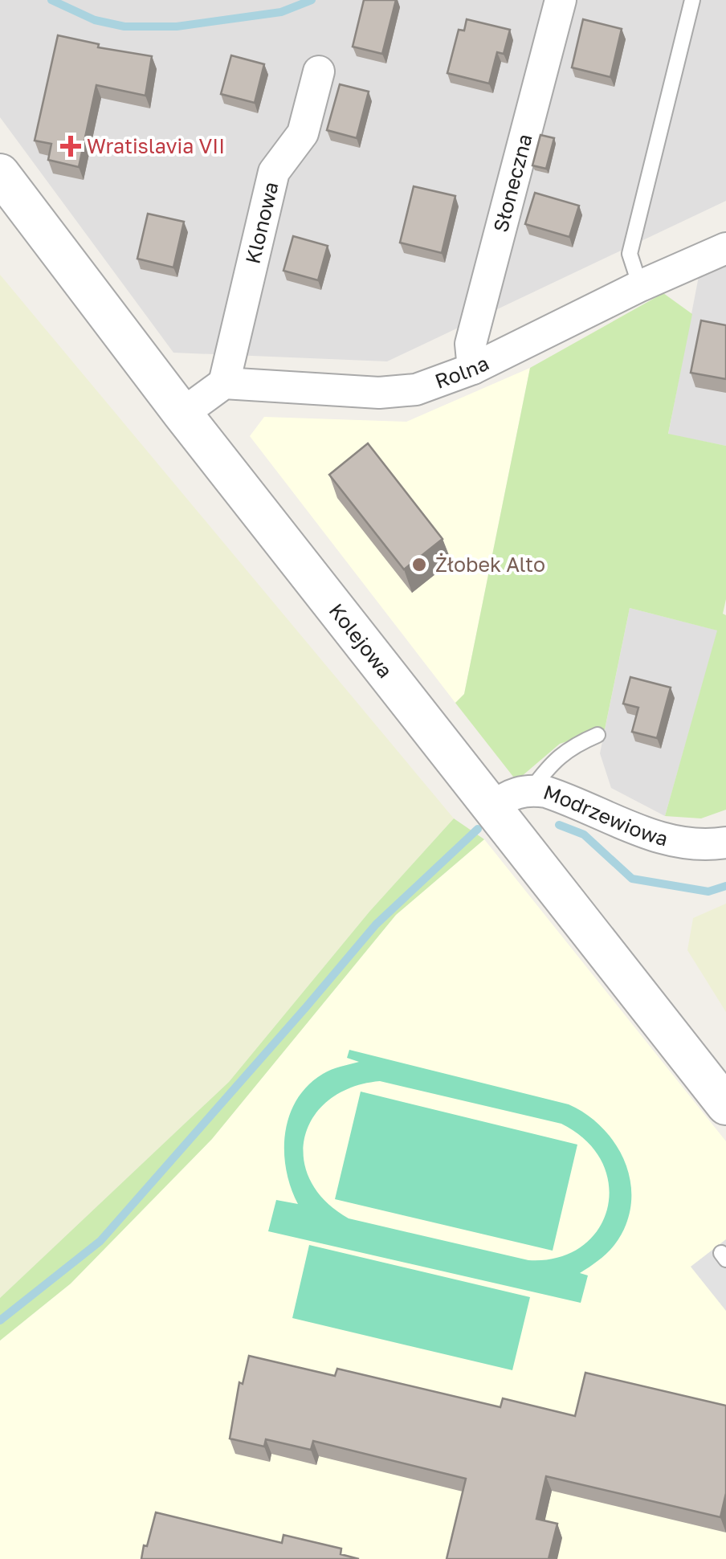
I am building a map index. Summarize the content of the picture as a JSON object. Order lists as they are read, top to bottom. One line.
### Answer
{"streets":{"street":["Słoneczna","Klonowa","Rolna","Kolejowa","Modrzewiowa"]},"crossings":[["Słoneczna","Rolna"],["Klonowa","Rolna"],["Kolejowa","Modrzewiowa"]],"places":{"health":["Wratislavia VII"],"other":["Żłobek Alto"]}}
